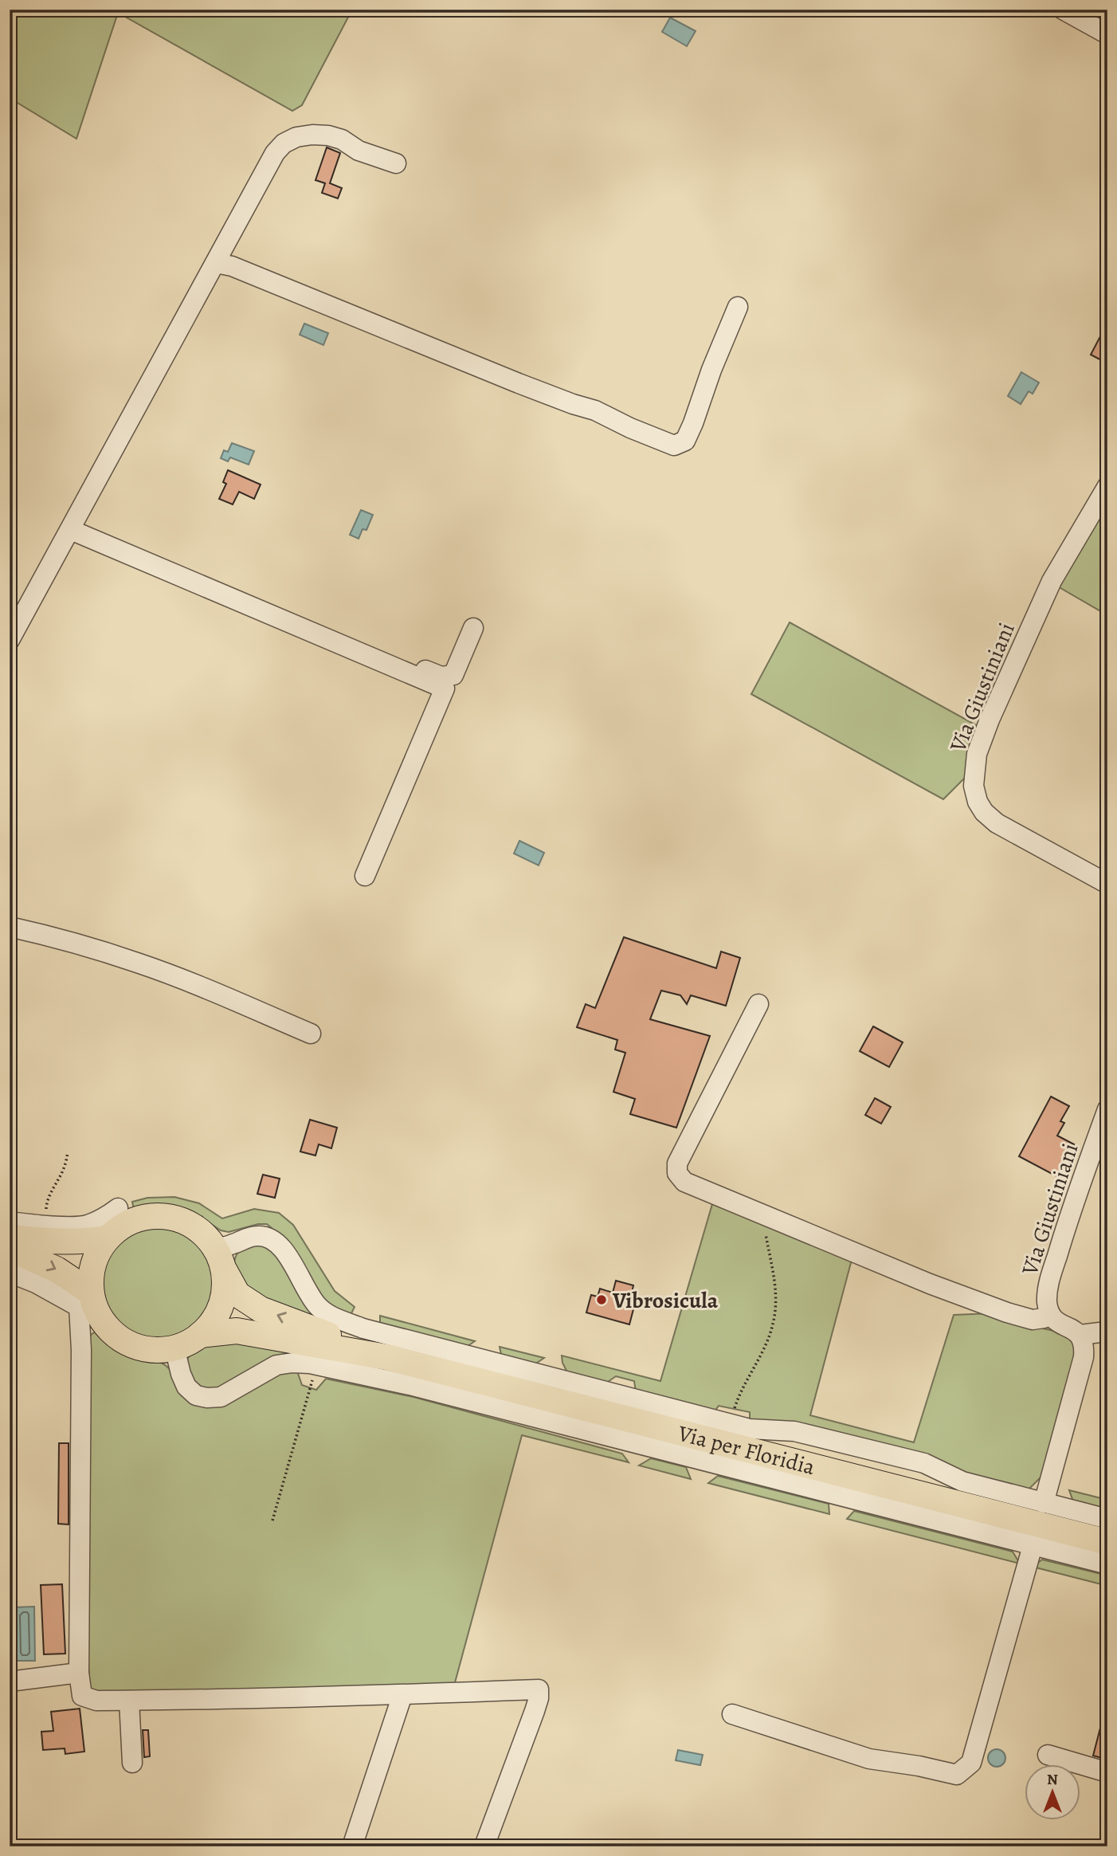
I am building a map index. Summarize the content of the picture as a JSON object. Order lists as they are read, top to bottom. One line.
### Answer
{"streets":{"main road":["Via per Floridia"],"street":["Via Giustiniani"]},"places":["Vibrosicula"],"north":"top"}
